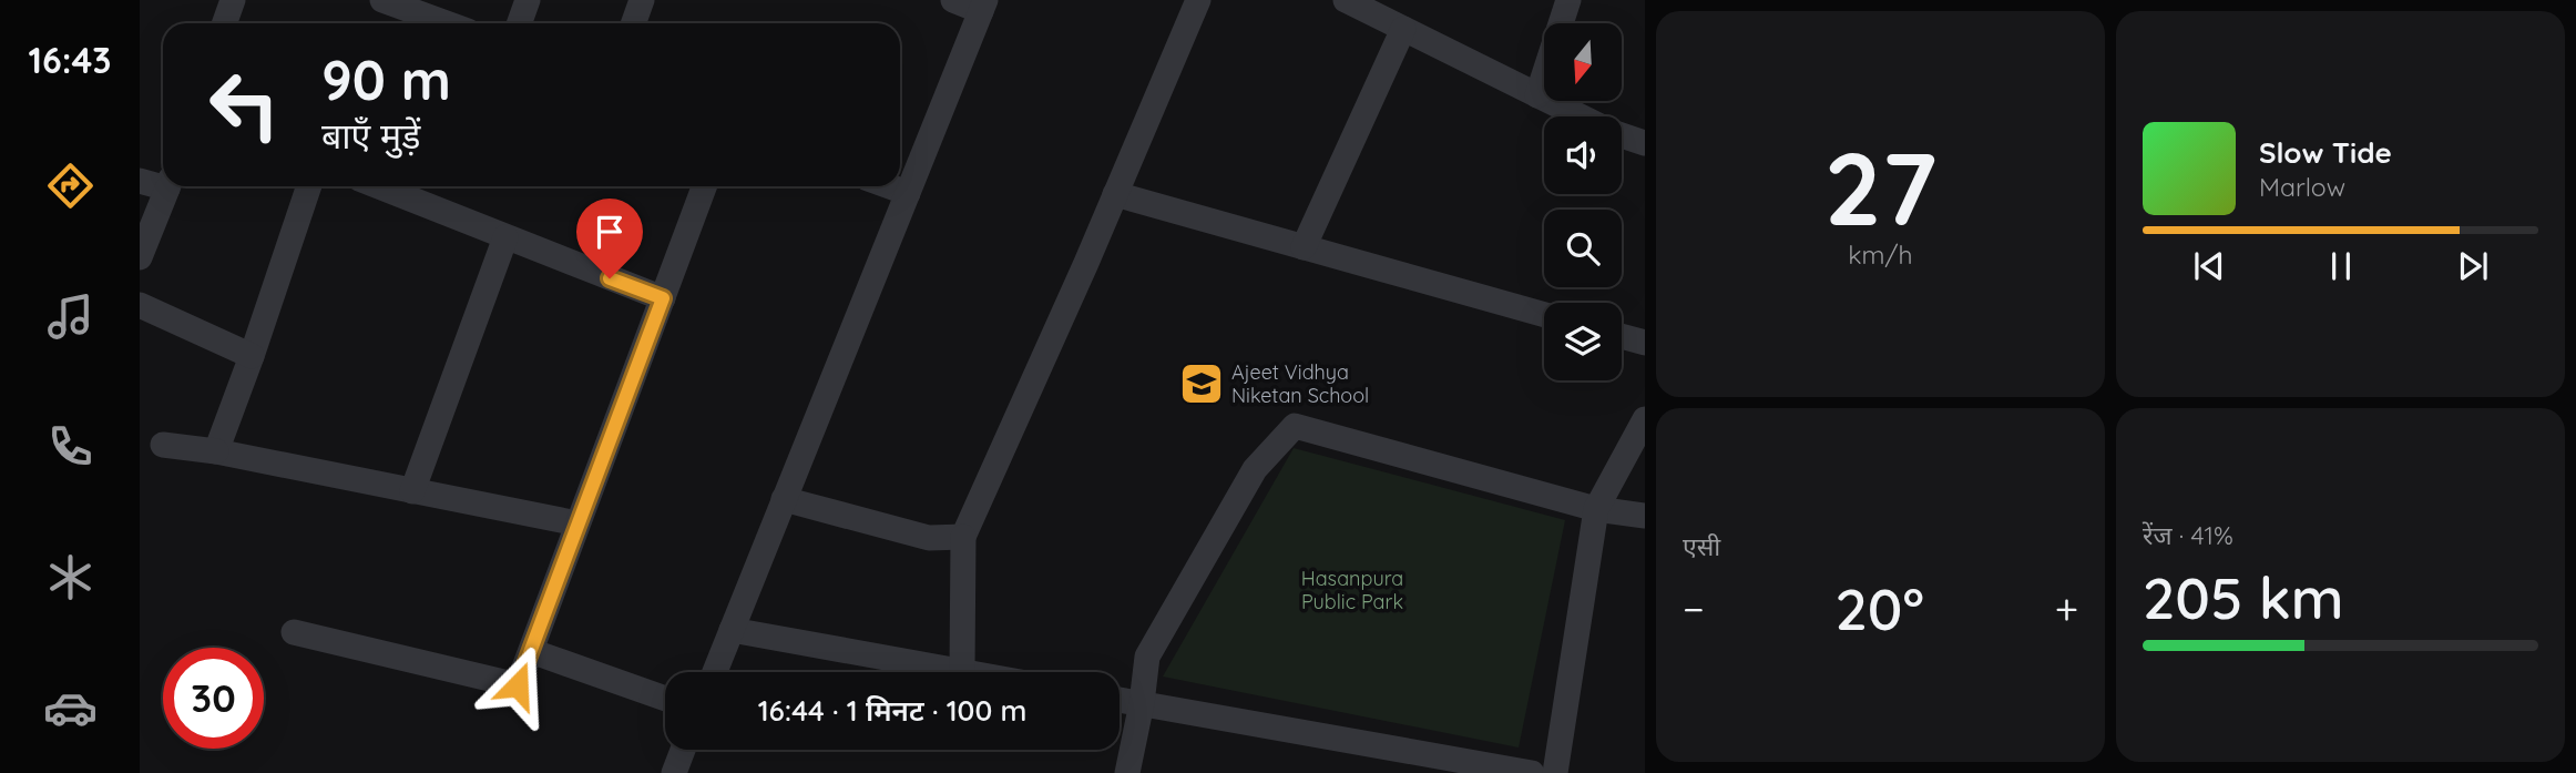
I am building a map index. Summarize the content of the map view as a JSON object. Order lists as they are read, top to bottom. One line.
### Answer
{"parks":["Hasanpura Public Park"],"places":{"school or university":["Ajeet Vidhya Niketan School"]},"north":"bottom","page":{"tabs":"16:43","tile":[["27","km/h"],"एसी",["रेंज · 41%","205 km"]],"turn":["90 m","बाएँ मुड़ें"],"song":["Slow Tide","Marlow"],"heat":["−","20°","+"],"limit":"30","trip":"16:44 · 1 मिनट · 100 m"}}
